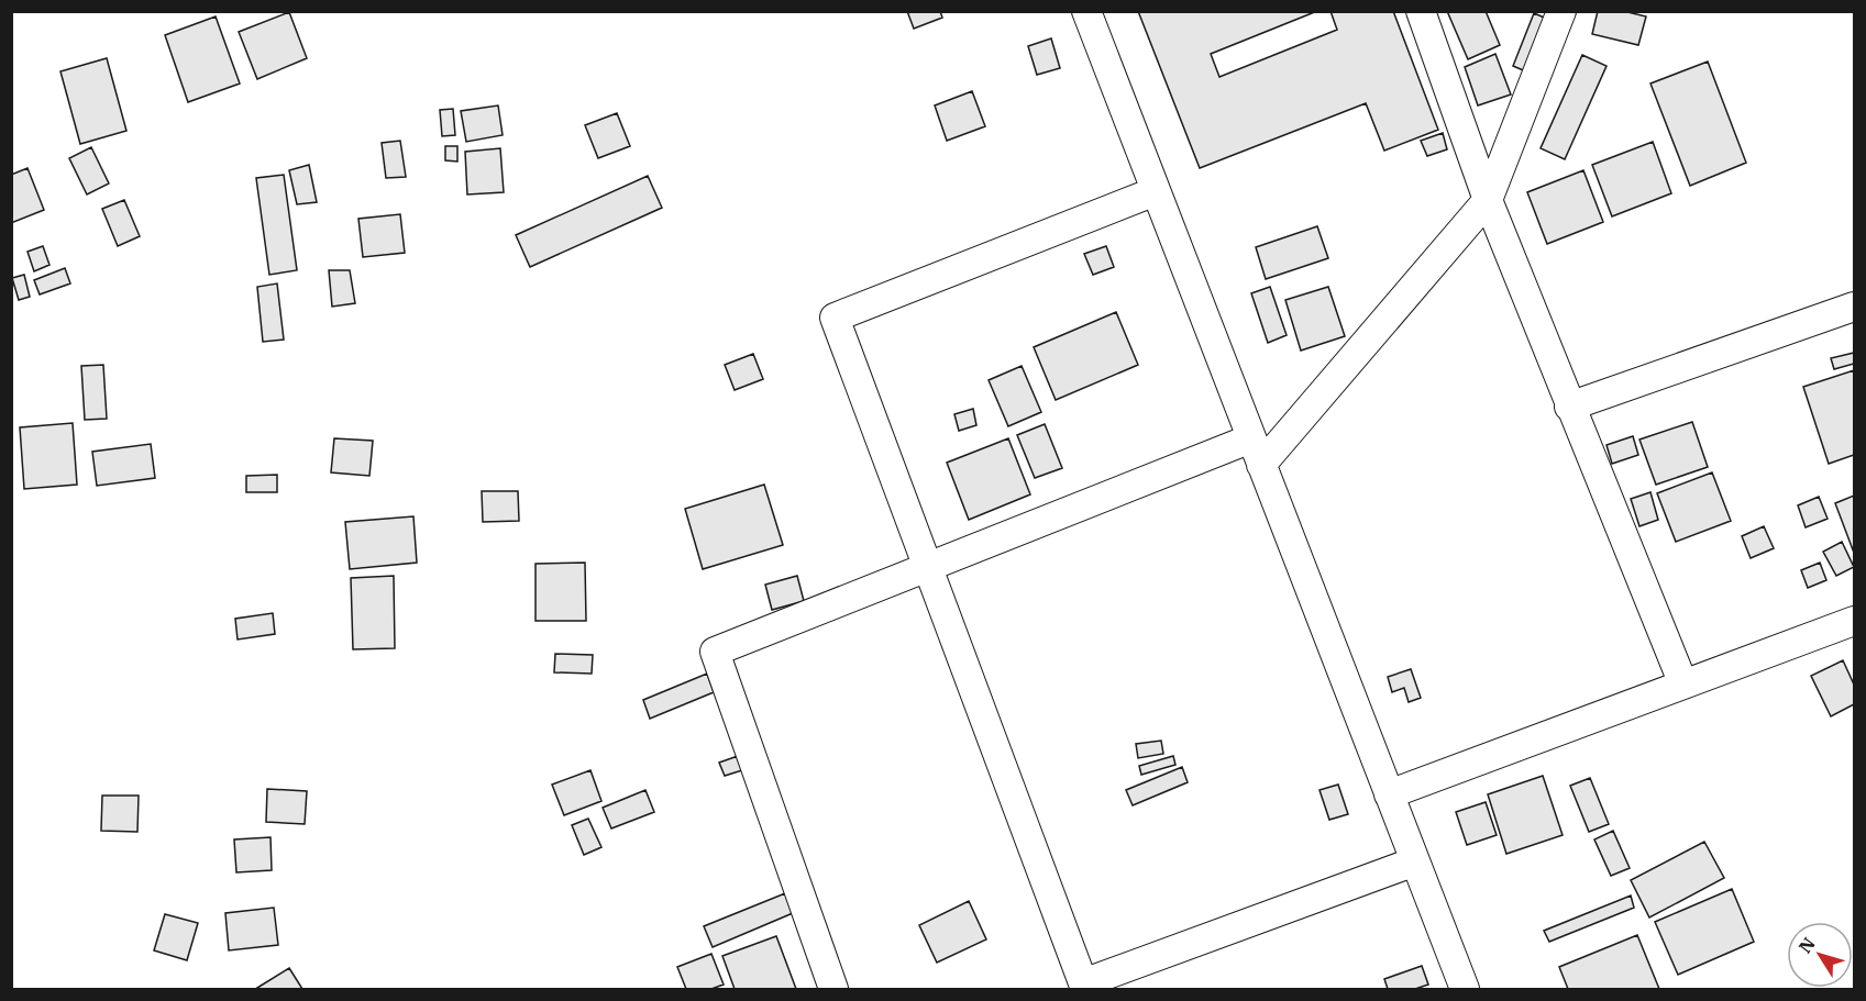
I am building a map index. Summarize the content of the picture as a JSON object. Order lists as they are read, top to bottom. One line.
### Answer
{"north":"top left"}
